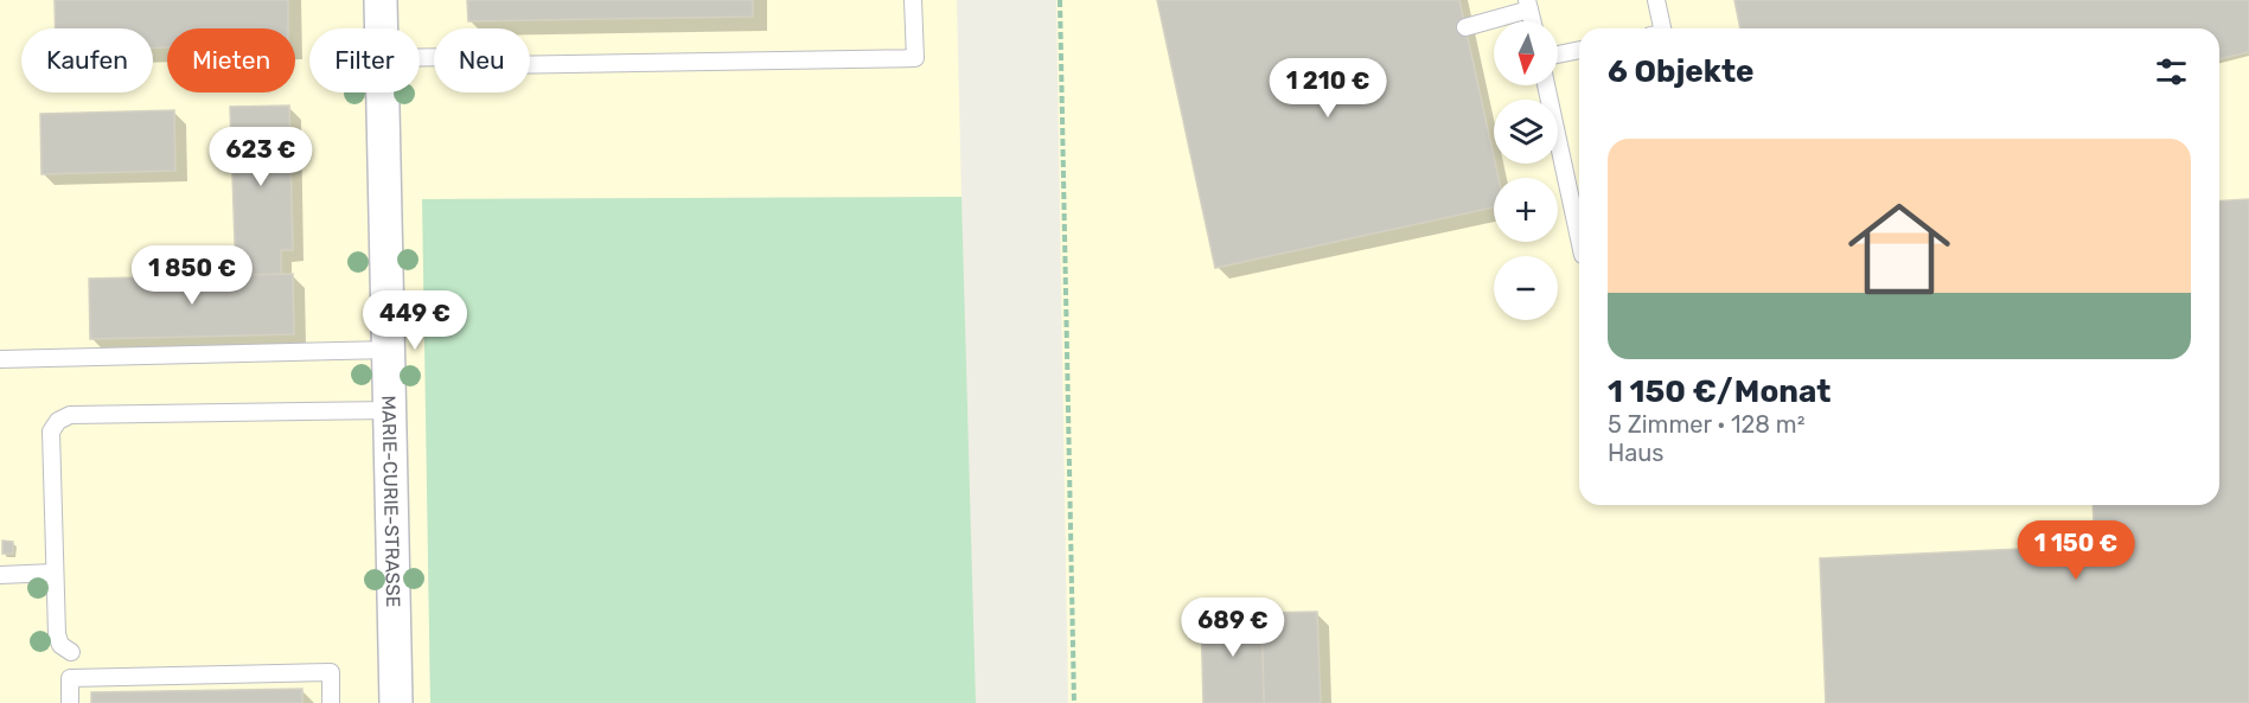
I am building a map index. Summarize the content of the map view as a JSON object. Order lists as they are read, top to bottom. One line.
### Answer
{"streets":{"street":["MARIE-CURIE-STRASSE"]},"north":"bottom","page":{"map_buttons":["+","−"],"chip":["Kaufen","Mieten","Filter","Neu"],"heading":"6 Objekte","price":["1 210 €","623 €","1 850 €","449 €","1 150 €","689 €"],"list":[{"name":"1 150 €/Monat","note":"5 Zimmer · 128 m² · Haus"}]}}
